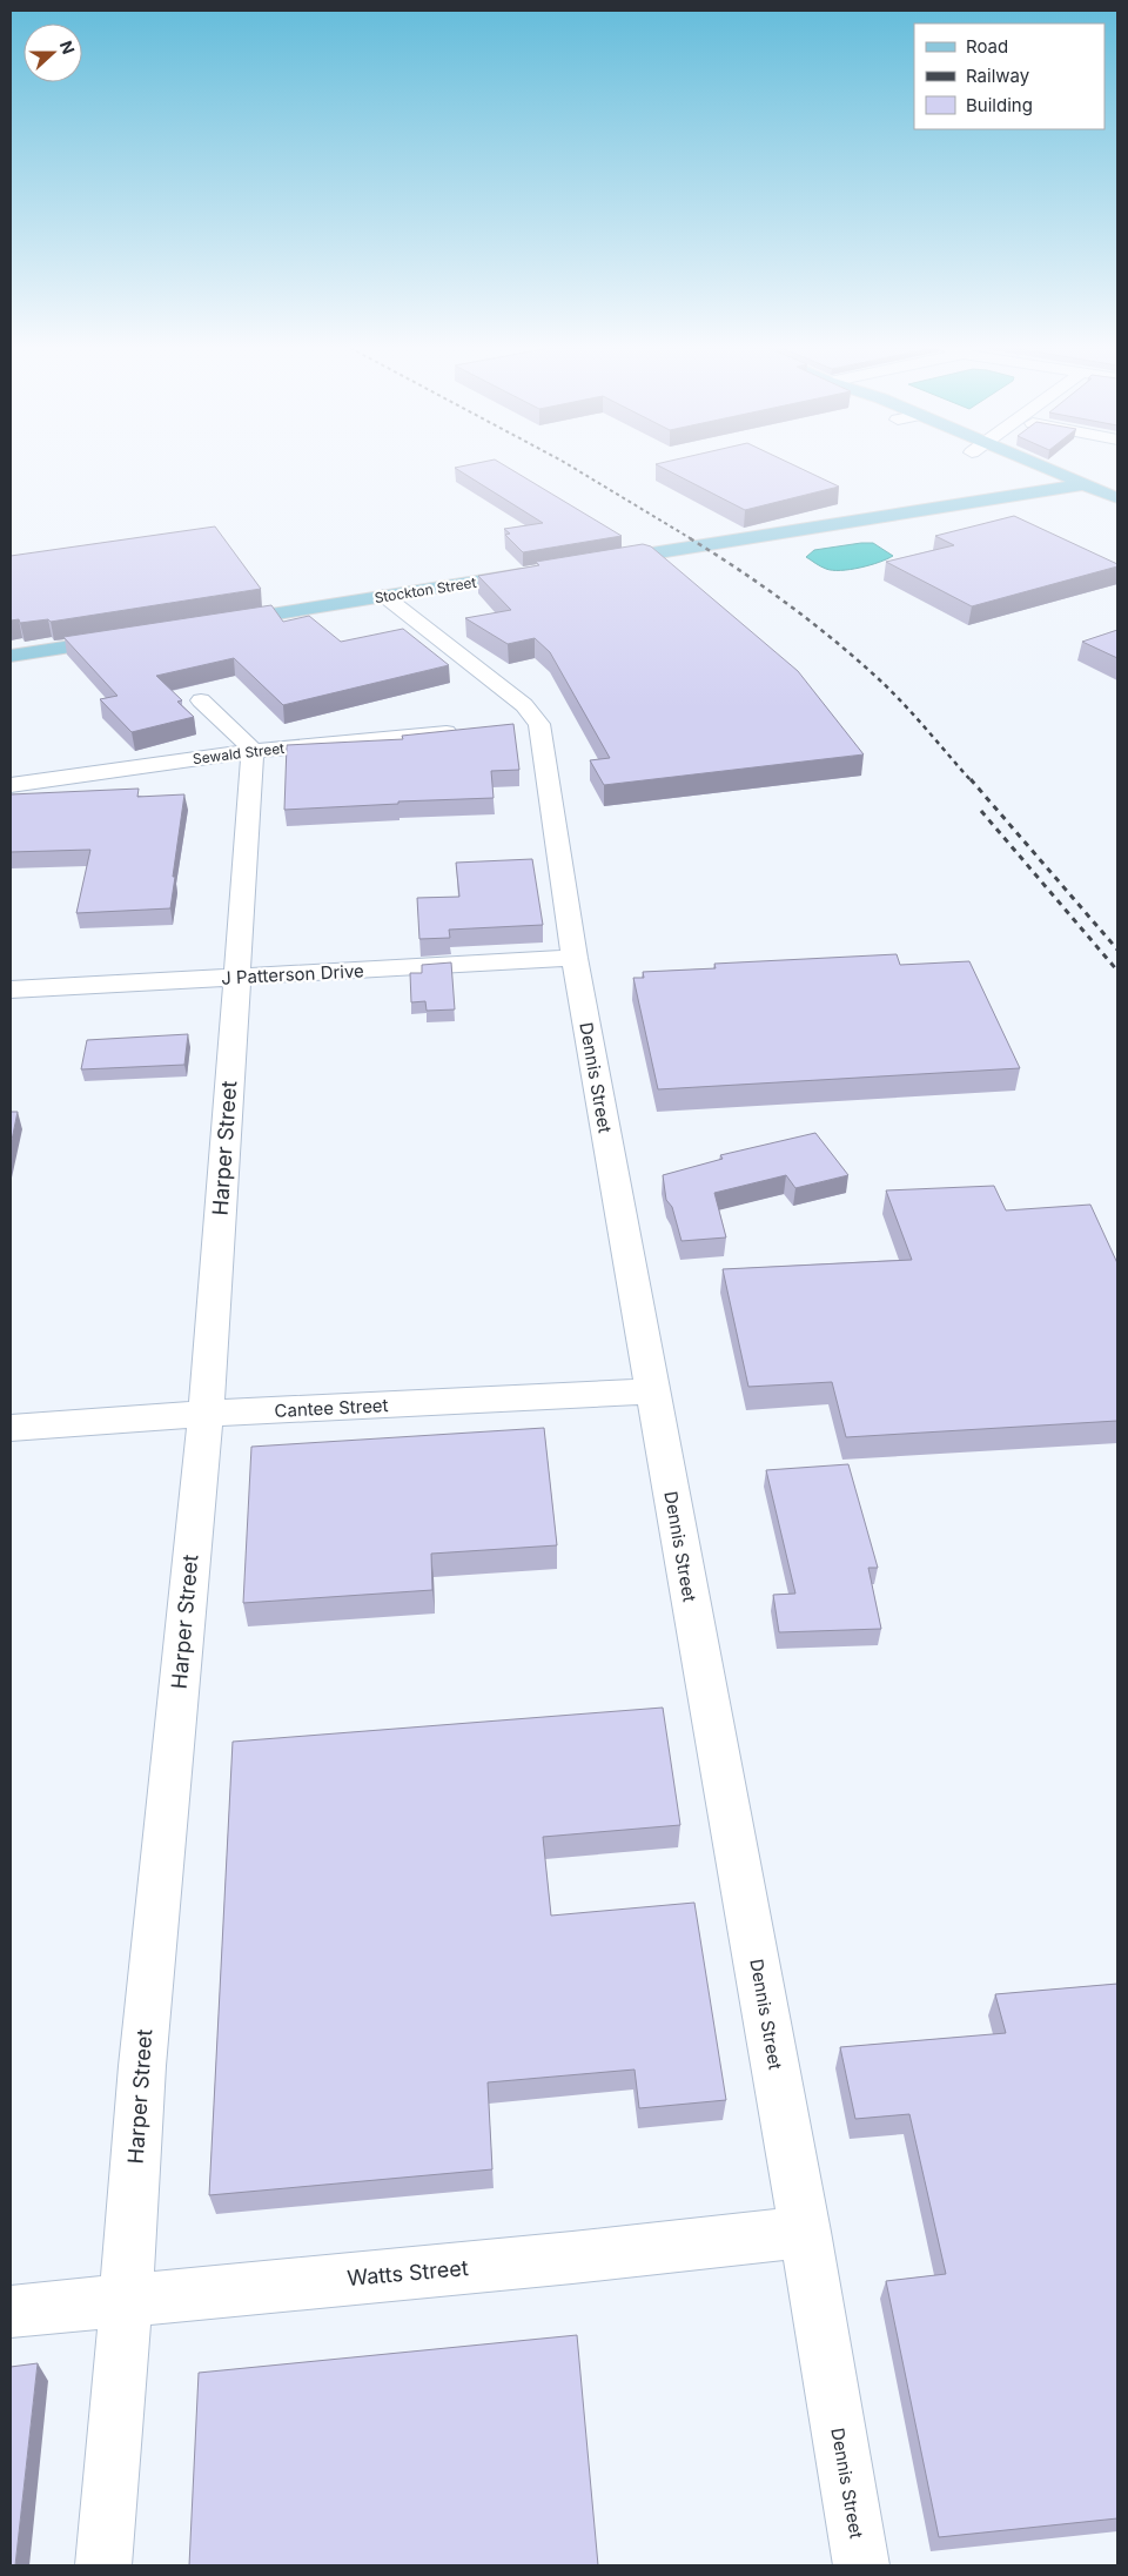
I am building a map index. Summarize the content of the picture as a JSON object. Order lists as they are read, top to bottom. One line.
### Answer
{"streets":{"main road":["Stockton Street"],"street":["Sewald Street","J Patterson Drive","Dennis Street","Harper Street","Cantee Street","Watts Street"]},"crossings":[["Stockton Street","Dennis Street"],["Sewald Street","Harper Street"],["J Patterson Drive","Dennis Street"],["J Patterson Drive","Harper Street"],["Dennis Street","Cantee Street"],["Dennis Street","Watts Street"],["Harper Street","Cantee Street"],["Harper Street","Watts Street"]],"legend":["Road","Railway","Building"],"north":"right"}
